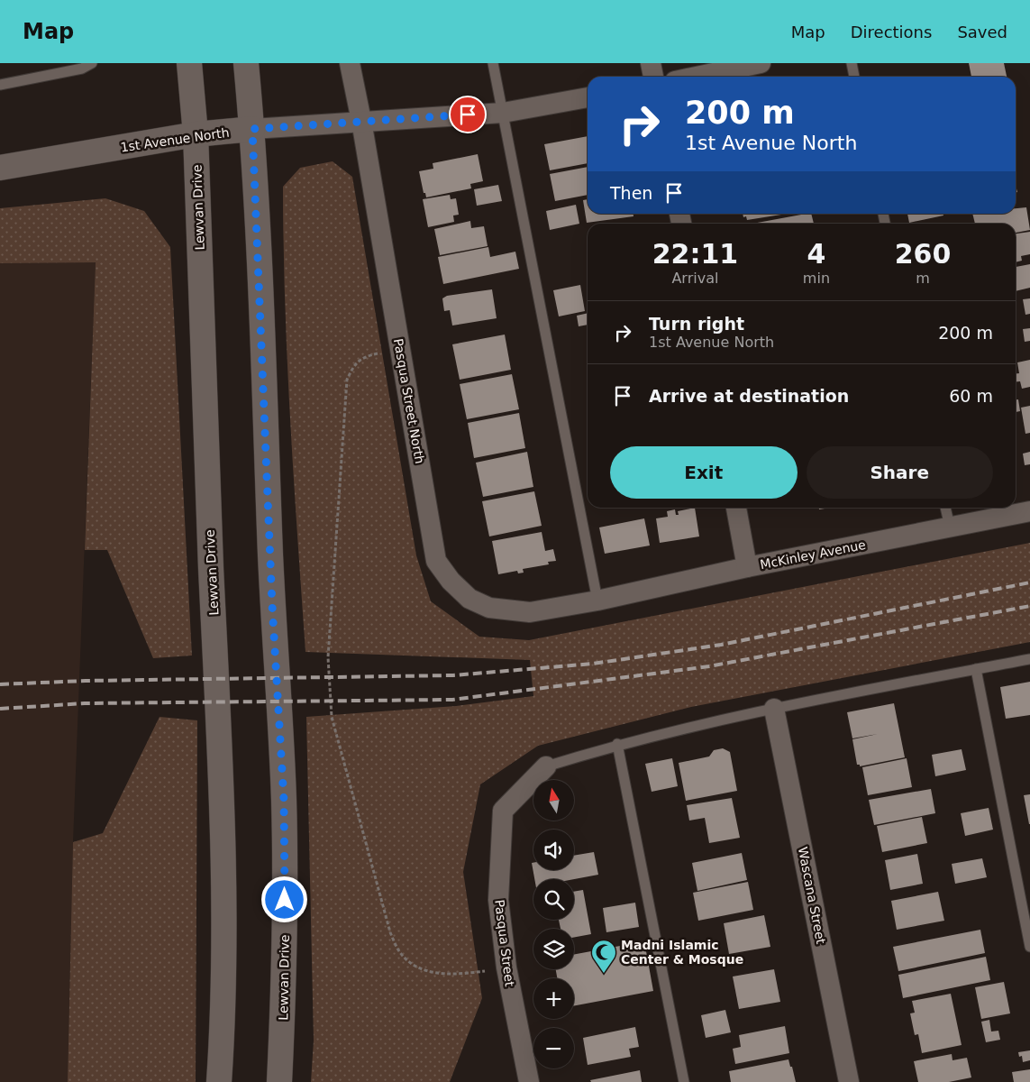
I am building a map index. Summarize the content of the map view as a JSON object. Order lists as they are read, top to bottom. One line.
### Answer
{"streets":{"main road":["1st Avenue North","Lewvan Drive"],"street":["Pasqua Street North","McKinley Avenue","Wascana Street","Pasqua Street"]},"crossings":[["1st Avenue North","Lewvan Drive"],["1st Avenue North","Pasqua Street North"],["Pasqua Street North","McKinley Avenue"]],"places":{"mosque":["Madni Islamic Center & Mosque"]},"north":"top","page":{"header":"Map","nav":["Map","Directions","Saved"],"turn":["200 m","1st Avenue North"],"then":"Then","eta":["22:11","Arrival","4","min","260","m"],"list":[{"name":"Turn right","note":"1st Avenue North","value":"200 m"},{"name":"Arrive at destination","value":"60 m"}],"buttons":["Exit","Share"],"map_buttons":["+","−"]}}
